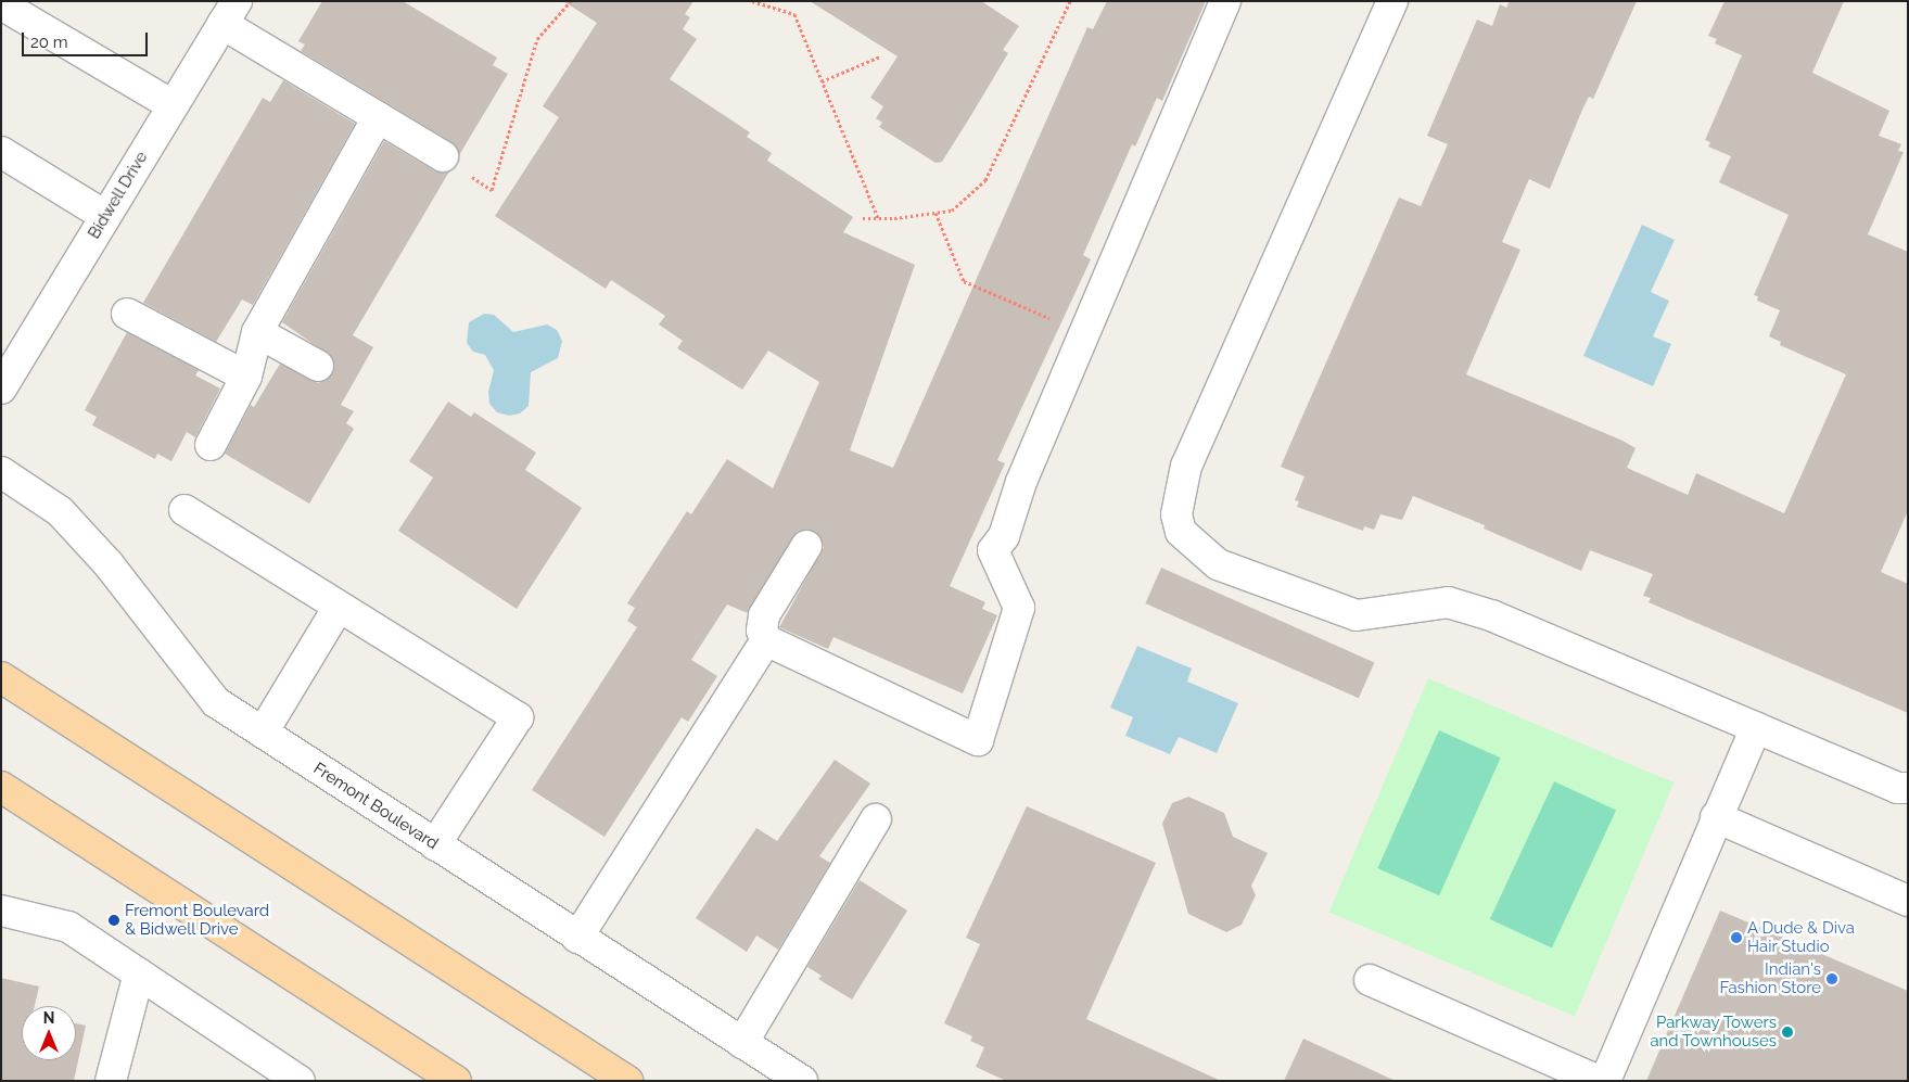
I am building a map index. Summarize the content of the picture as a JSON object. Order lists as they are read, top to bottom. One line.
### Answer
{"streets":{"street":["Bidwell Drive","Fremont Boulevard"]},"places":["Fremont Boulevard & Bidwell Drive","A Dude & Diva Hair Studio","Indian's Fashion Store","Parkway Towers and Townhouses"],"scale_bar":"20 m","north":"top"}
